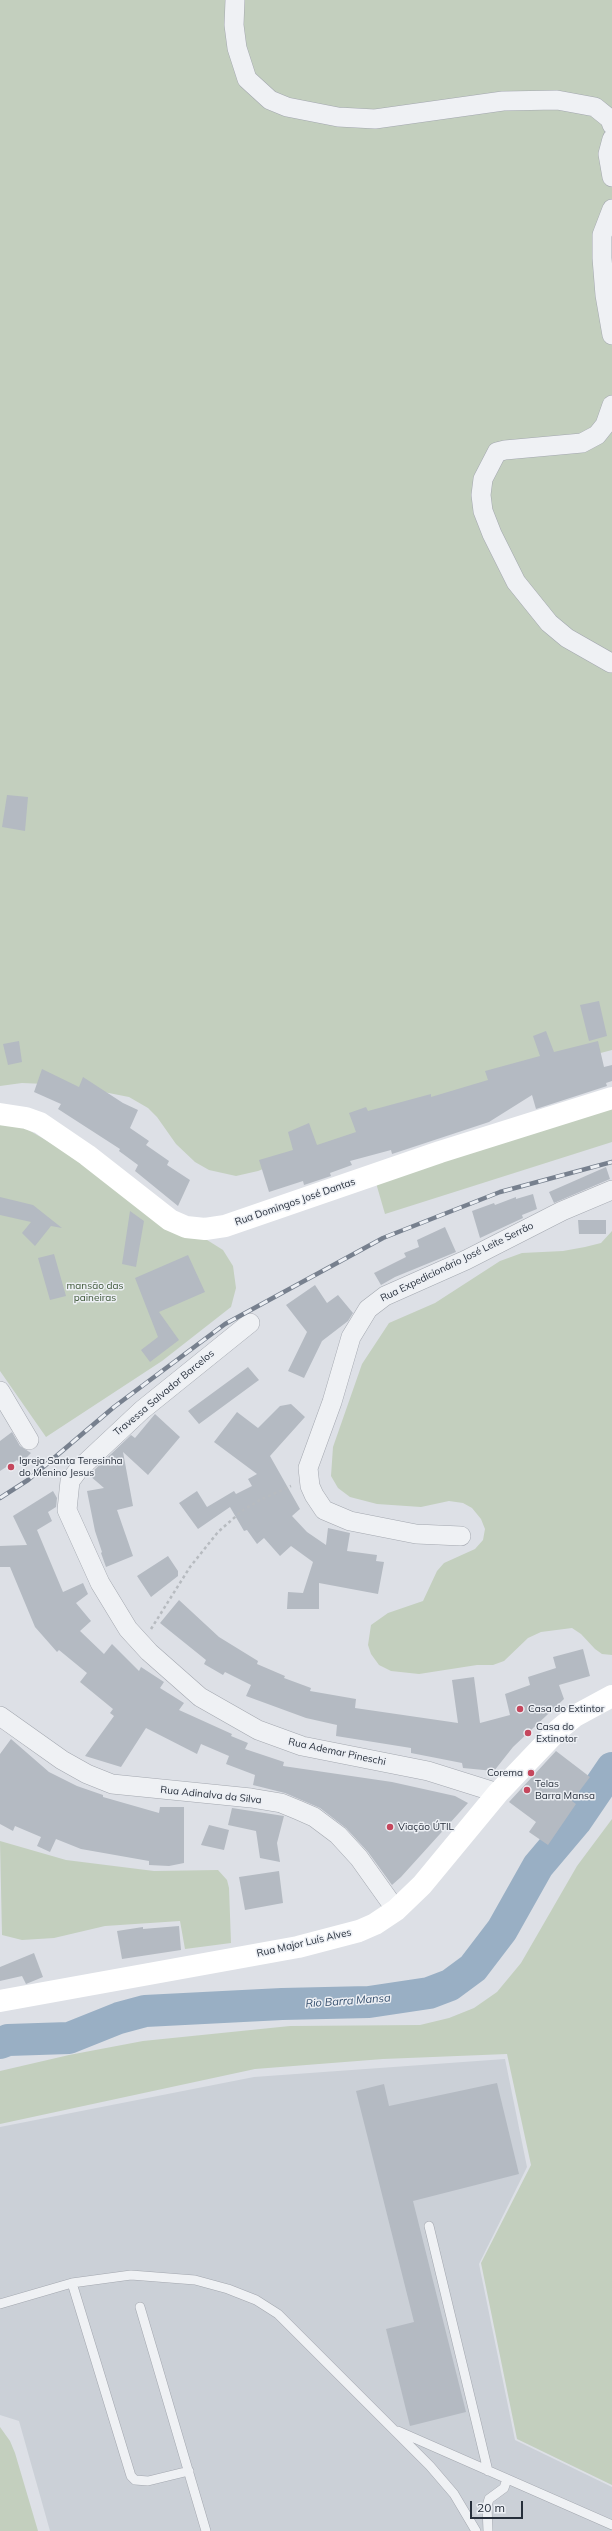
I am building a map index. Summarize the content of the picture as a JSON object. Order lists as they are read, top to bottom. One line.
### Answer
{"streets":{"street":["Rua Domingos José Dantas","Rua Expedicionário José Leite Serrão","Travessa Salvador Barcelos","Rua Ademar Pineschi","Rua Adinalva da Silva","Rua Major Luís Alves"]},"crossings":[["Travessa Salvador Barcelos","Rua Ademar Pineschi"],["Rua Ademar Pineschi","Rua Major Luís Alves"],["Rua Adinalva da Silva","Rua Major Luís Alves"]],"water":["Rio Barra Mansa"],"parks":["mansão das paineiras"],"places":["Igreja Santa Teresinha do Menino Jesus","Casa do Extintor","Casa do Extinotor","Corema","Telas Barra Mansa","Viação ÚTIL"],"scale_bar":"20 m"}
